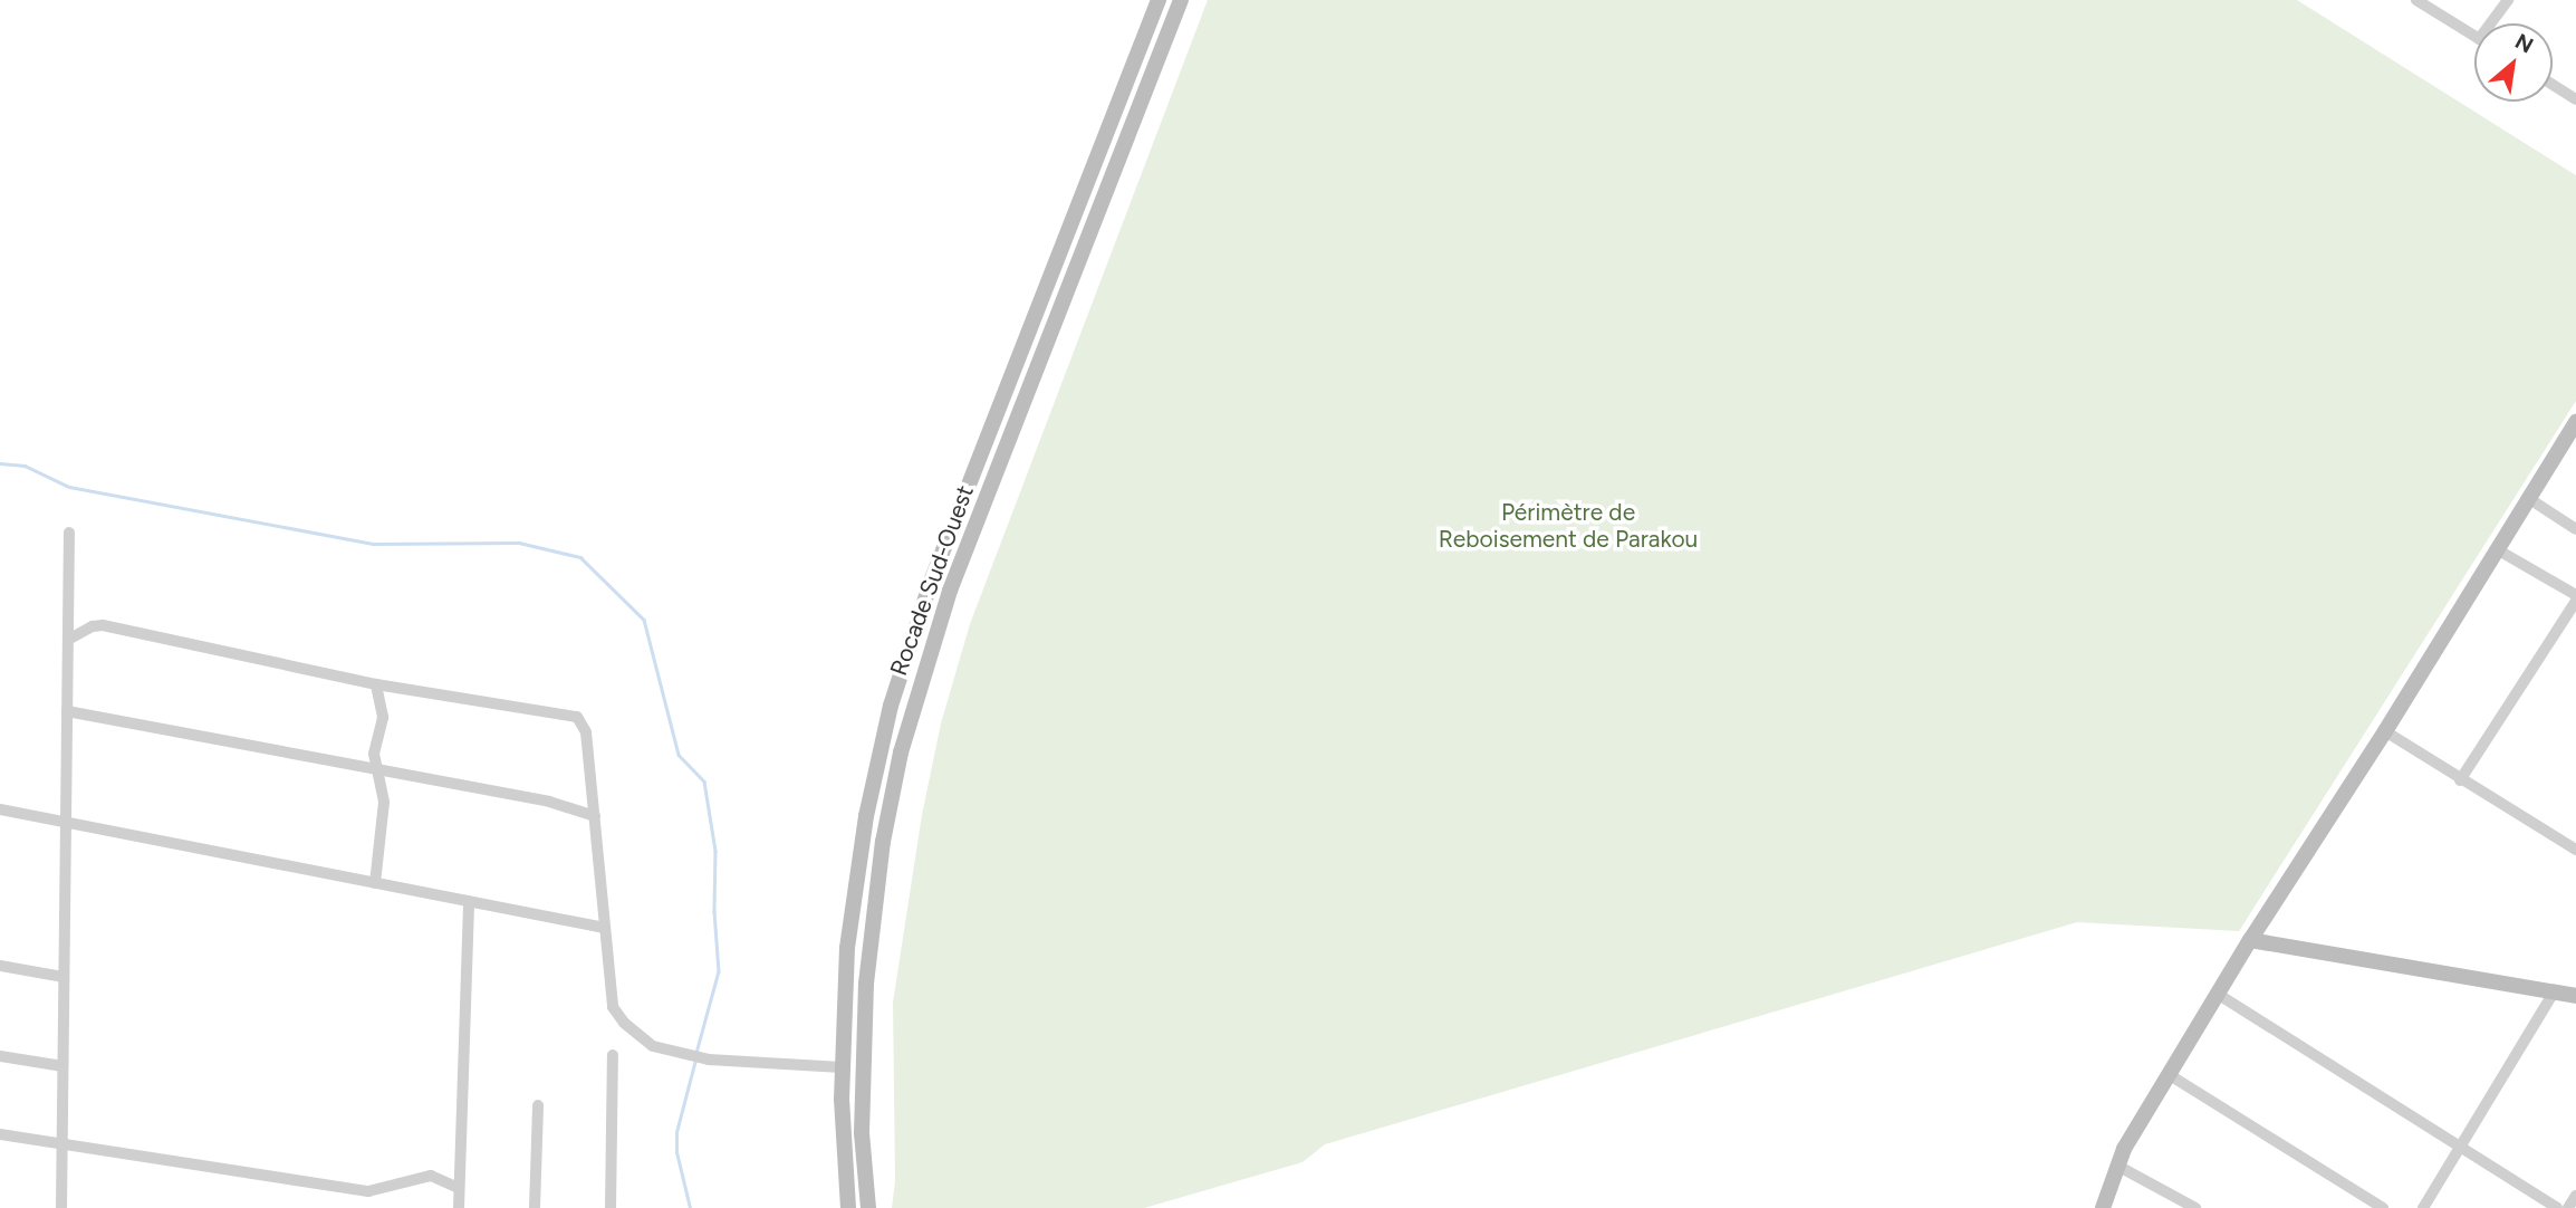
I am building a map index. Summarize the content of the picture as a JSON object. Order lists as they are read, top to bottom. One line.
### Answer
{"streets":{"main road":["Rocade Sud-Ouest"]},"parks":["Périmètre de Reboisement de Parakou"],"north":"top right"}
